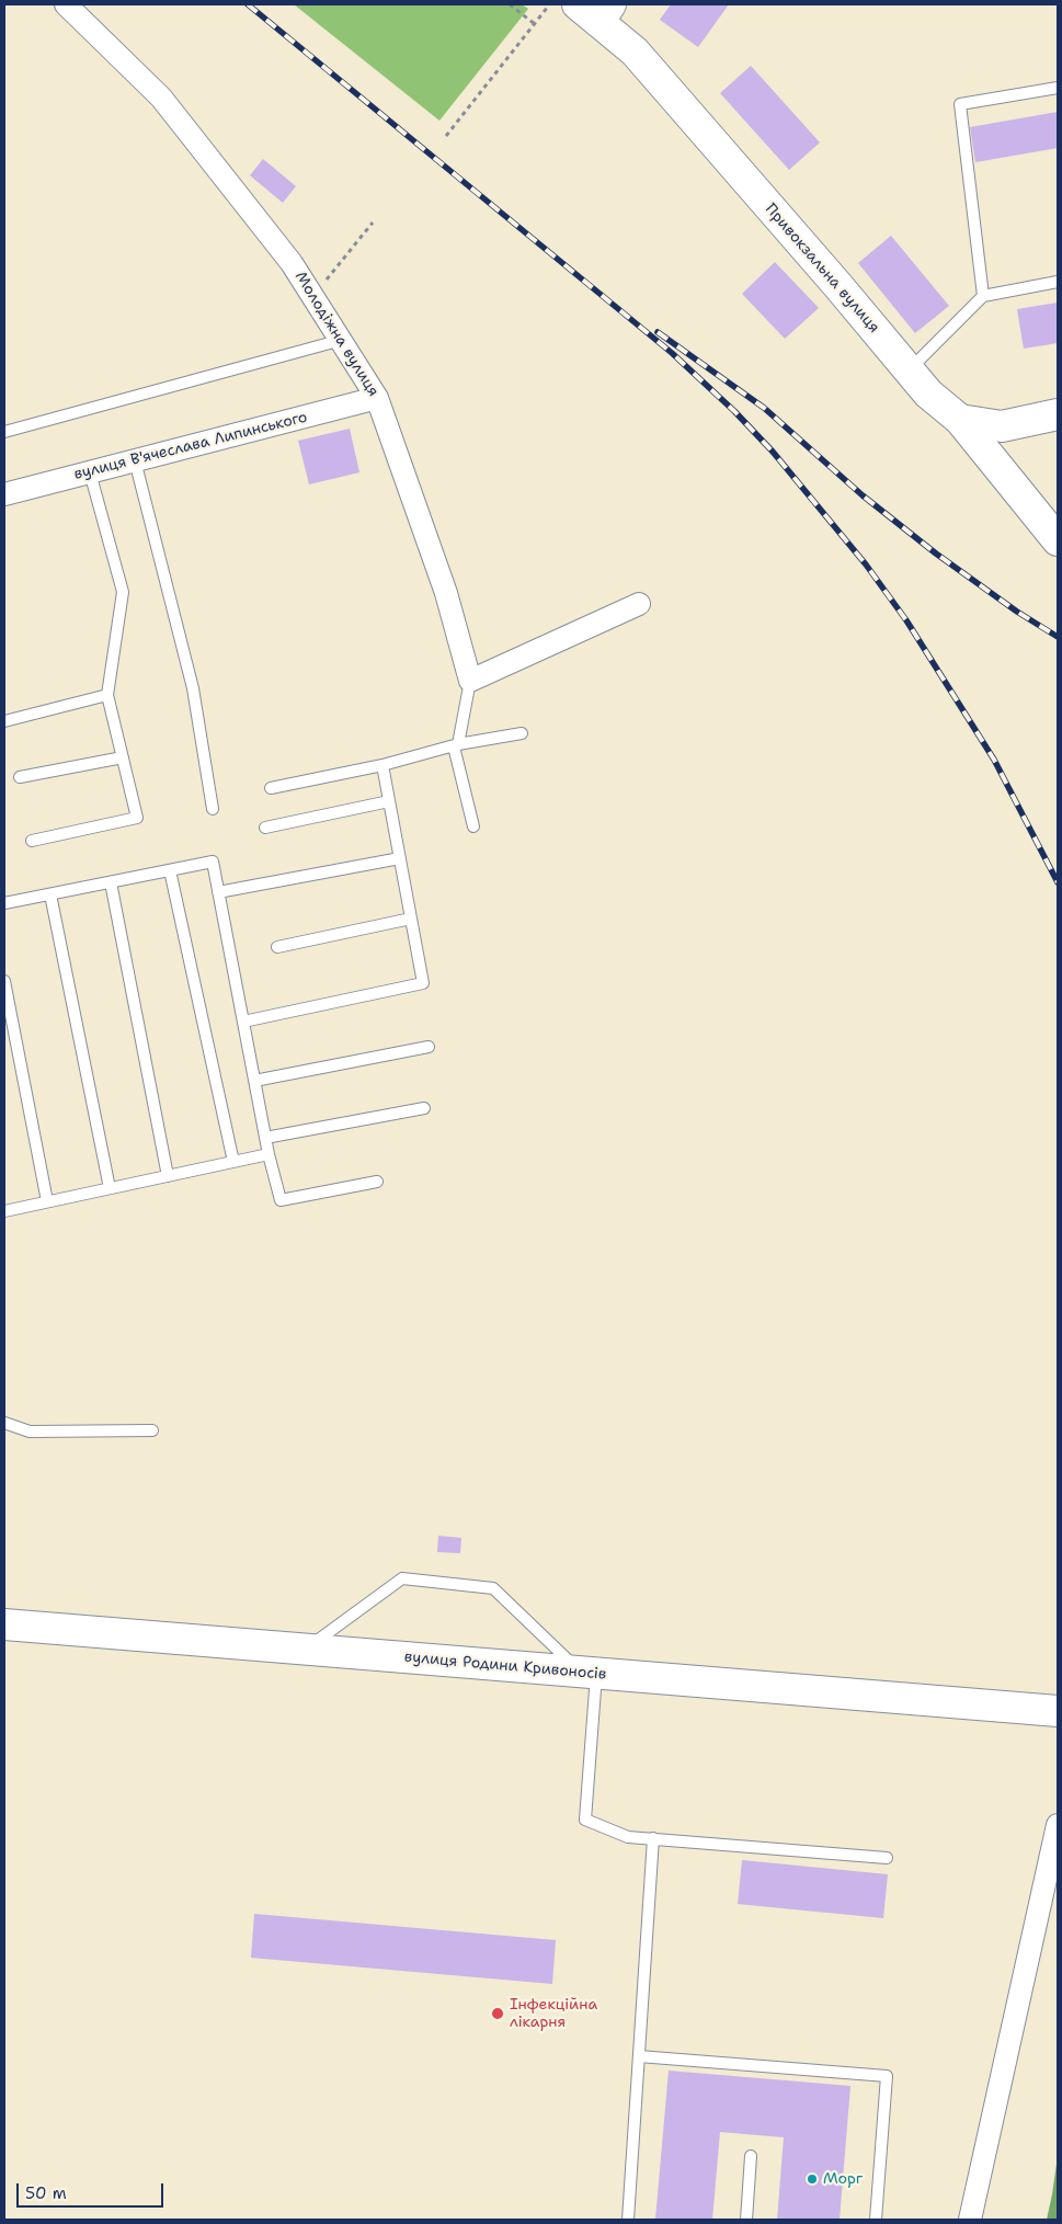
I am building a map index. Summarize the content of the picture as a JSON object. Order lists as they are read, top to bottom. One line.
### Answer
{"streets":{"main road":["Привокзальна вулиця","вулиця Родини Кривоносів"],"street":["Молодіжна вулиця","вулиця В'ячеслава Липинського"]},"crossings":[["Молодіжна вулиця","вулиця В'ячеслава Липинського"]],"places":["Інфекційна лікарня","Морг"],"scale_bar":"50 m"}
